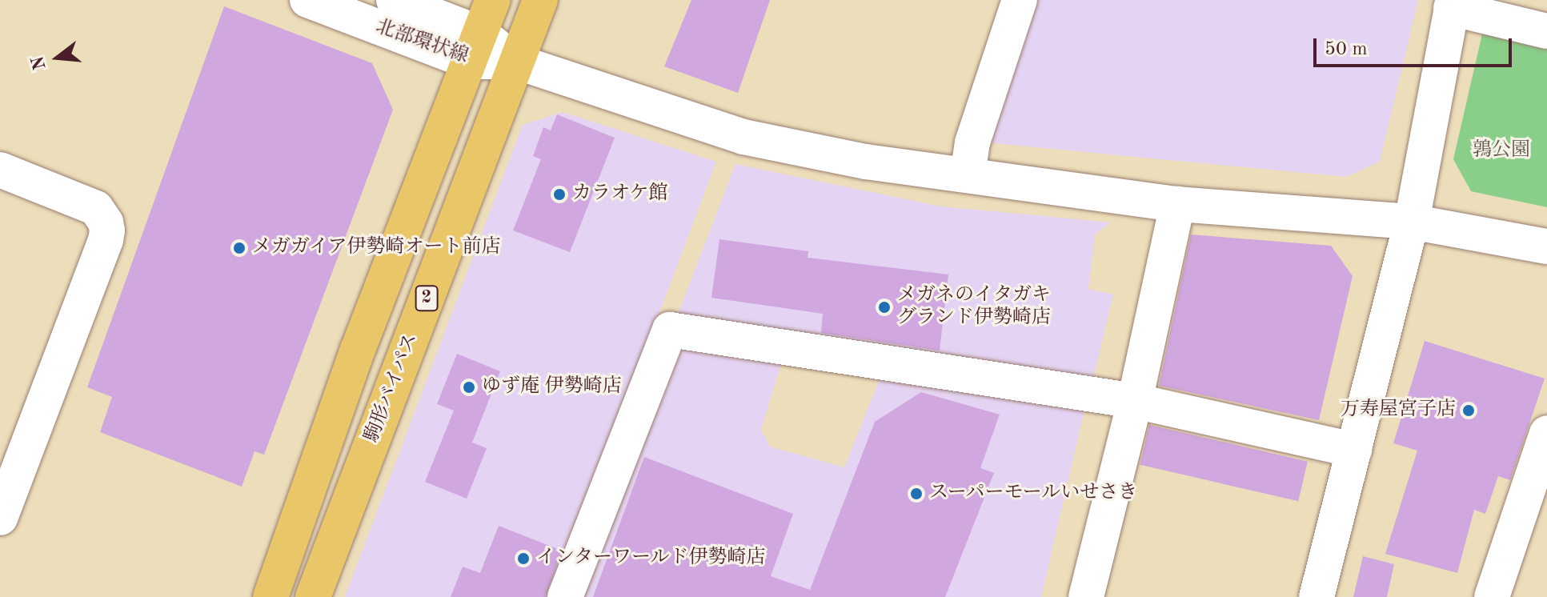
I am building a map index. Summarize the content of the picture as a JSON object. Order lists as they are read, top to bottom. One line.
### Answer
{"streets":{"main road":["2","駒形バイパス"],"street":["北部環状線"]},"crossings":[["北部環状線","2"],["北部環状線","駒形バイパス"]],"parks":["鶉公園"],"places":["カラオケ館","メガガイア伊勢崎オート前店","メガネのイタガキ グランド伊勢崎店","ゆず庵 伊勢崎店","万寿屋宮子店","スーパーモールいせさき","インターワールド伊勢崎店"],"scale_bar":"50 m","north":"left"}
